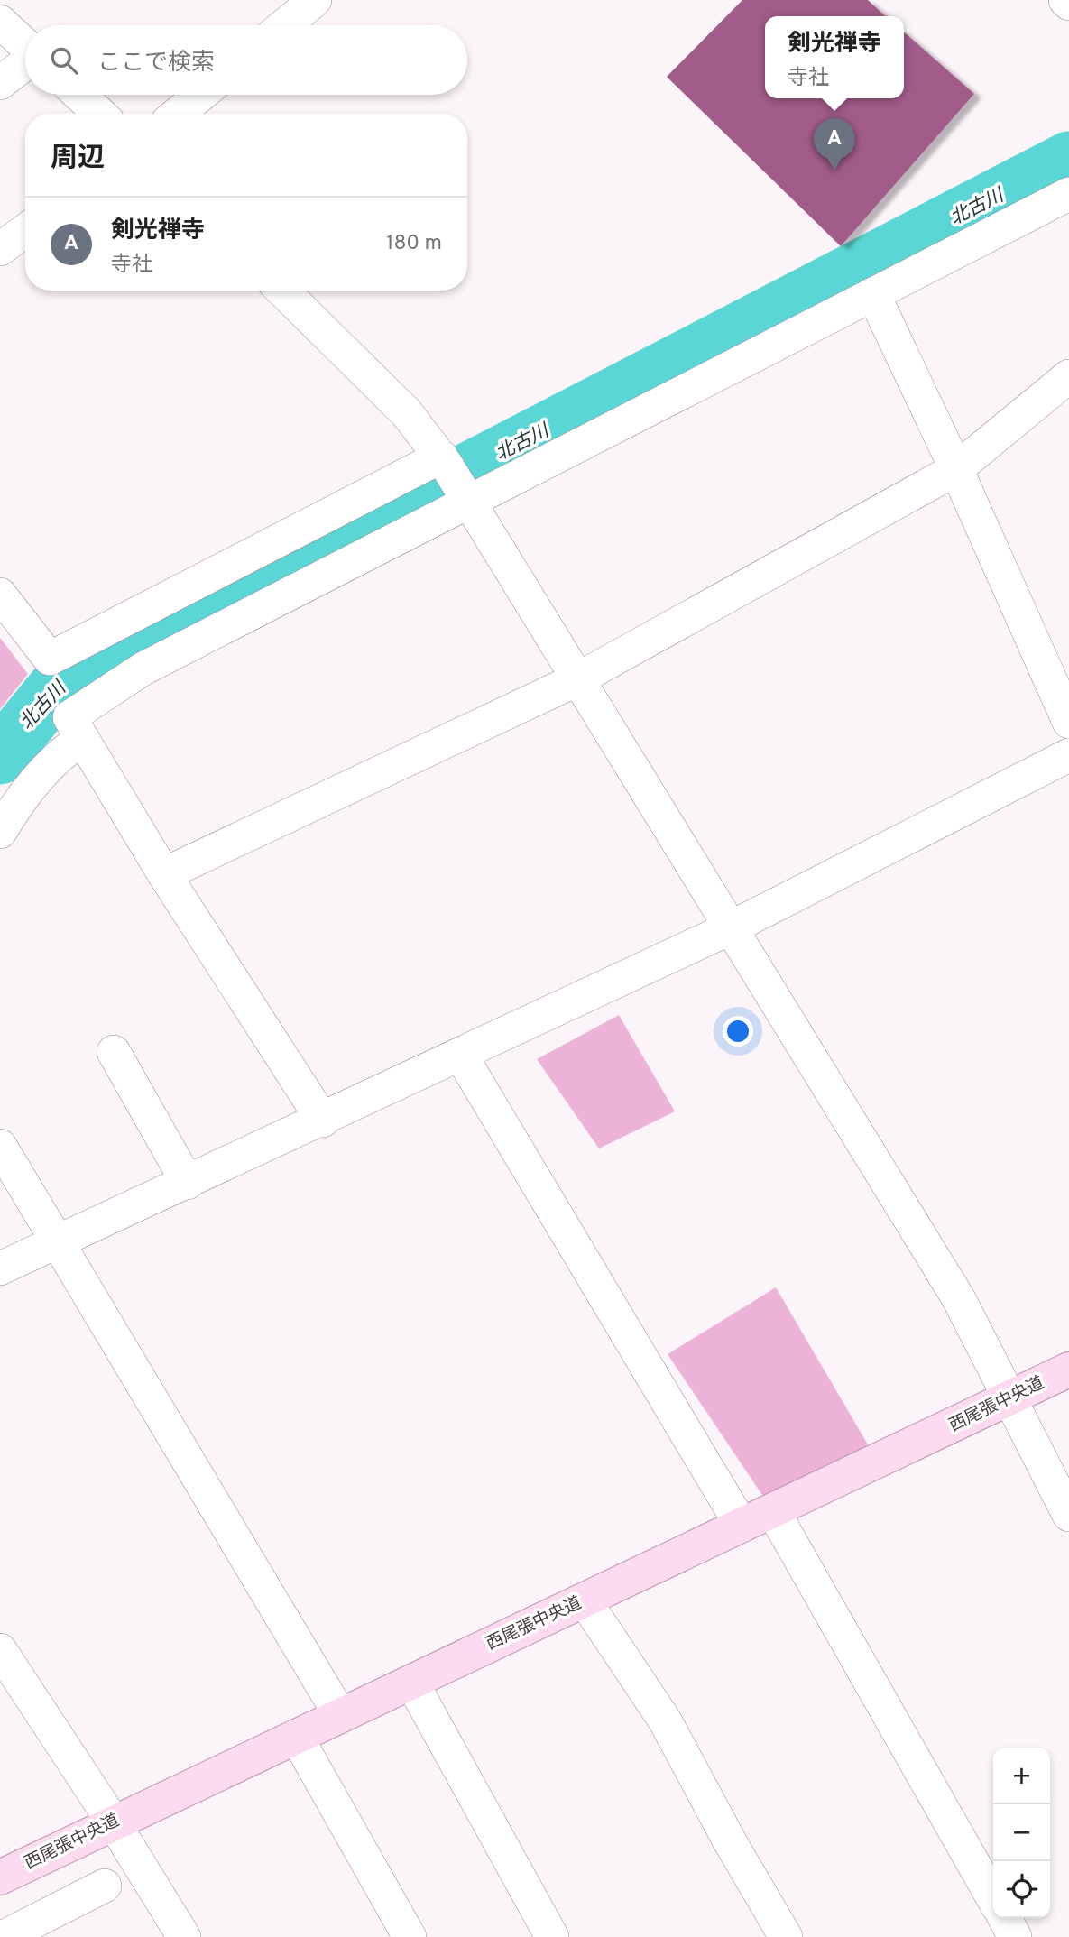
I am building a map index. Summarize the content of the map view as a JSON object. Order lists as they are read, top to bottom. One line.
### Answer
{"streets":{"main road":["西尾張中央道"]},"water":["北古川"],"page":{"popup":["剣光禅寺","寺社"],"search":"ここで検索","heading":"周辺","pins":"A","list":[{"mark":"A","name":"剣光禅寺","note":"寺社","value":"180 m"}],"map_buttons":["+","−"]}}
